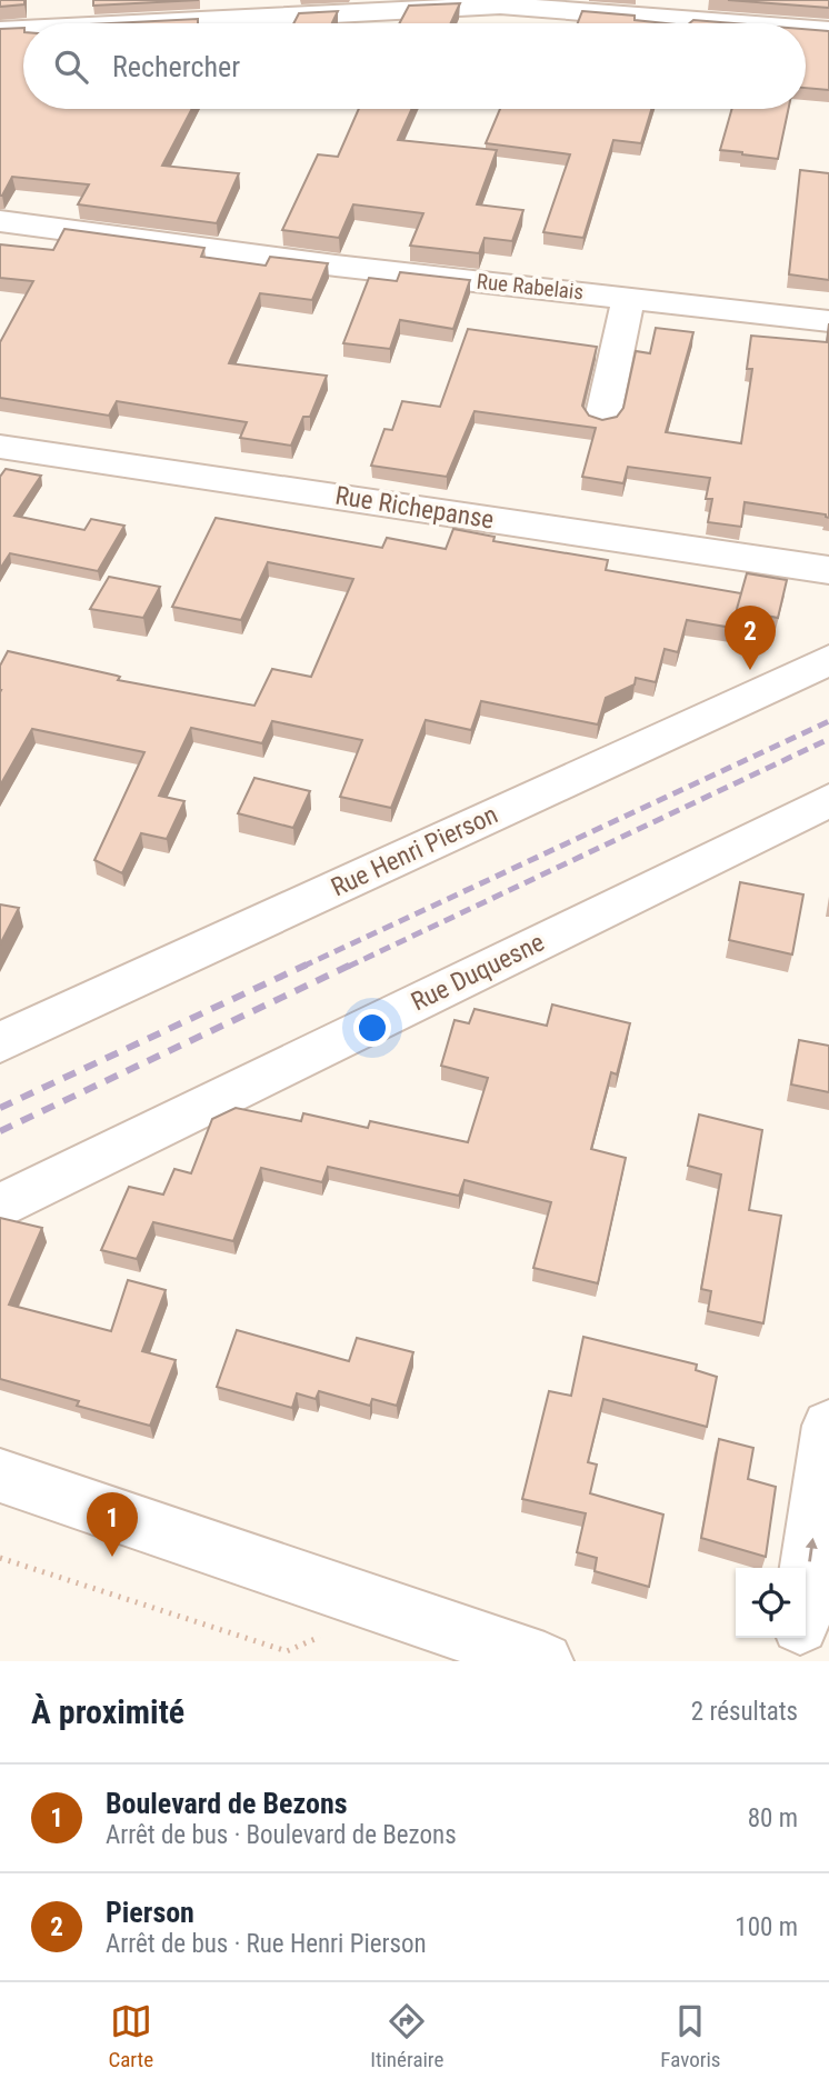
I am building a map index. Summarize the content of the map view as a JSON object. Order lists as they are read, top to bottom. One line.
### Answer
{"streets":{"street":["Rue Rabelais","Rue Richepanse","Rue Henri Pierson","Rue Duquesne"]},"page":{"search":"Rechercher","pins":["2","1"],"heading":["À proximité","2 résultats"],"list":[{"mark":"1","name":"Boulevard de Bezons","note":"Arrêt de bus · Boulevard de Bezons","value":"80 m"},{"mark":"2","name":"Pierson","note":"Arrêt de bus · Rue Henri Pierson","value":"100 m"}],"nav":["Carte","Itinéraire","Favoris"]}}
